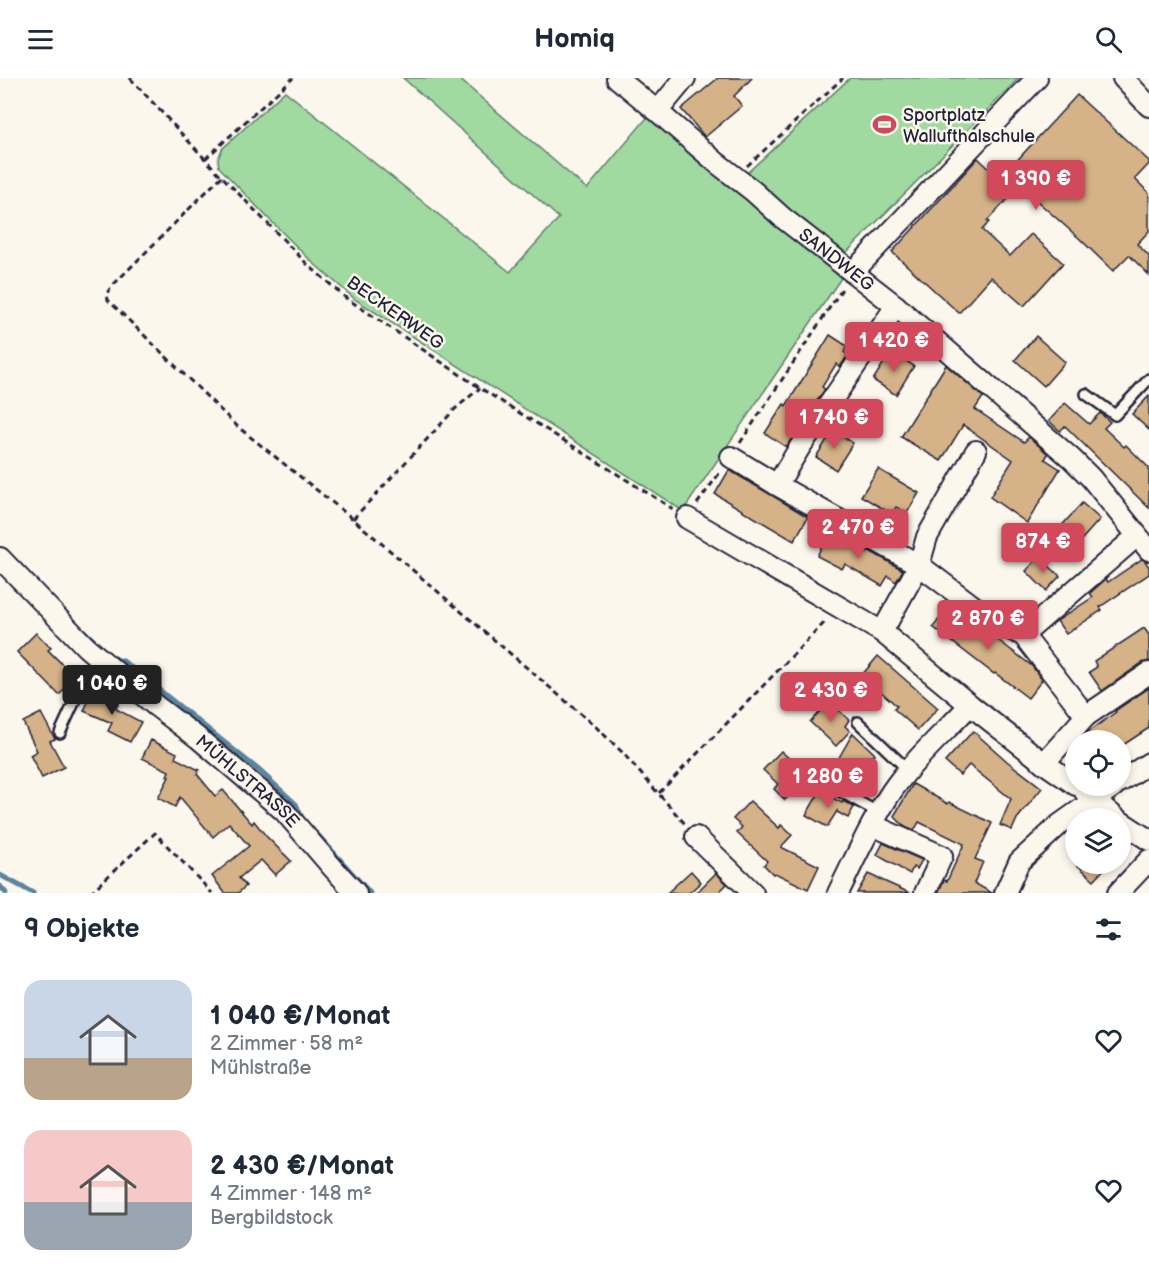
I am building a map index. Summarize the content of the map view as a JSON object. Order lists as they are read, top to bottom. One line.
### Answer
{"streets":{"street":["SANDWEG","MÜHLSTRASSE"],"path":["BECKERWEG"]},"places":{"sports":["Sportplatz Wallufthalschule"]},"page":{"header":"Homiq","price":["1 390 €","1 420 €","1 740 €","2 470 €","874 €","2 870 €","1 040 €","2 430 €","1 280 €"],"heading":"9 Objekte","list":[{"name":"1 040 €/Monat","note":"2 Zimmer · 58 m² · Mühlstraße"},{"name":"2 430 €/Monat","note":"4 Zimmer · 148 m² · Bergbildstock"}]}}
